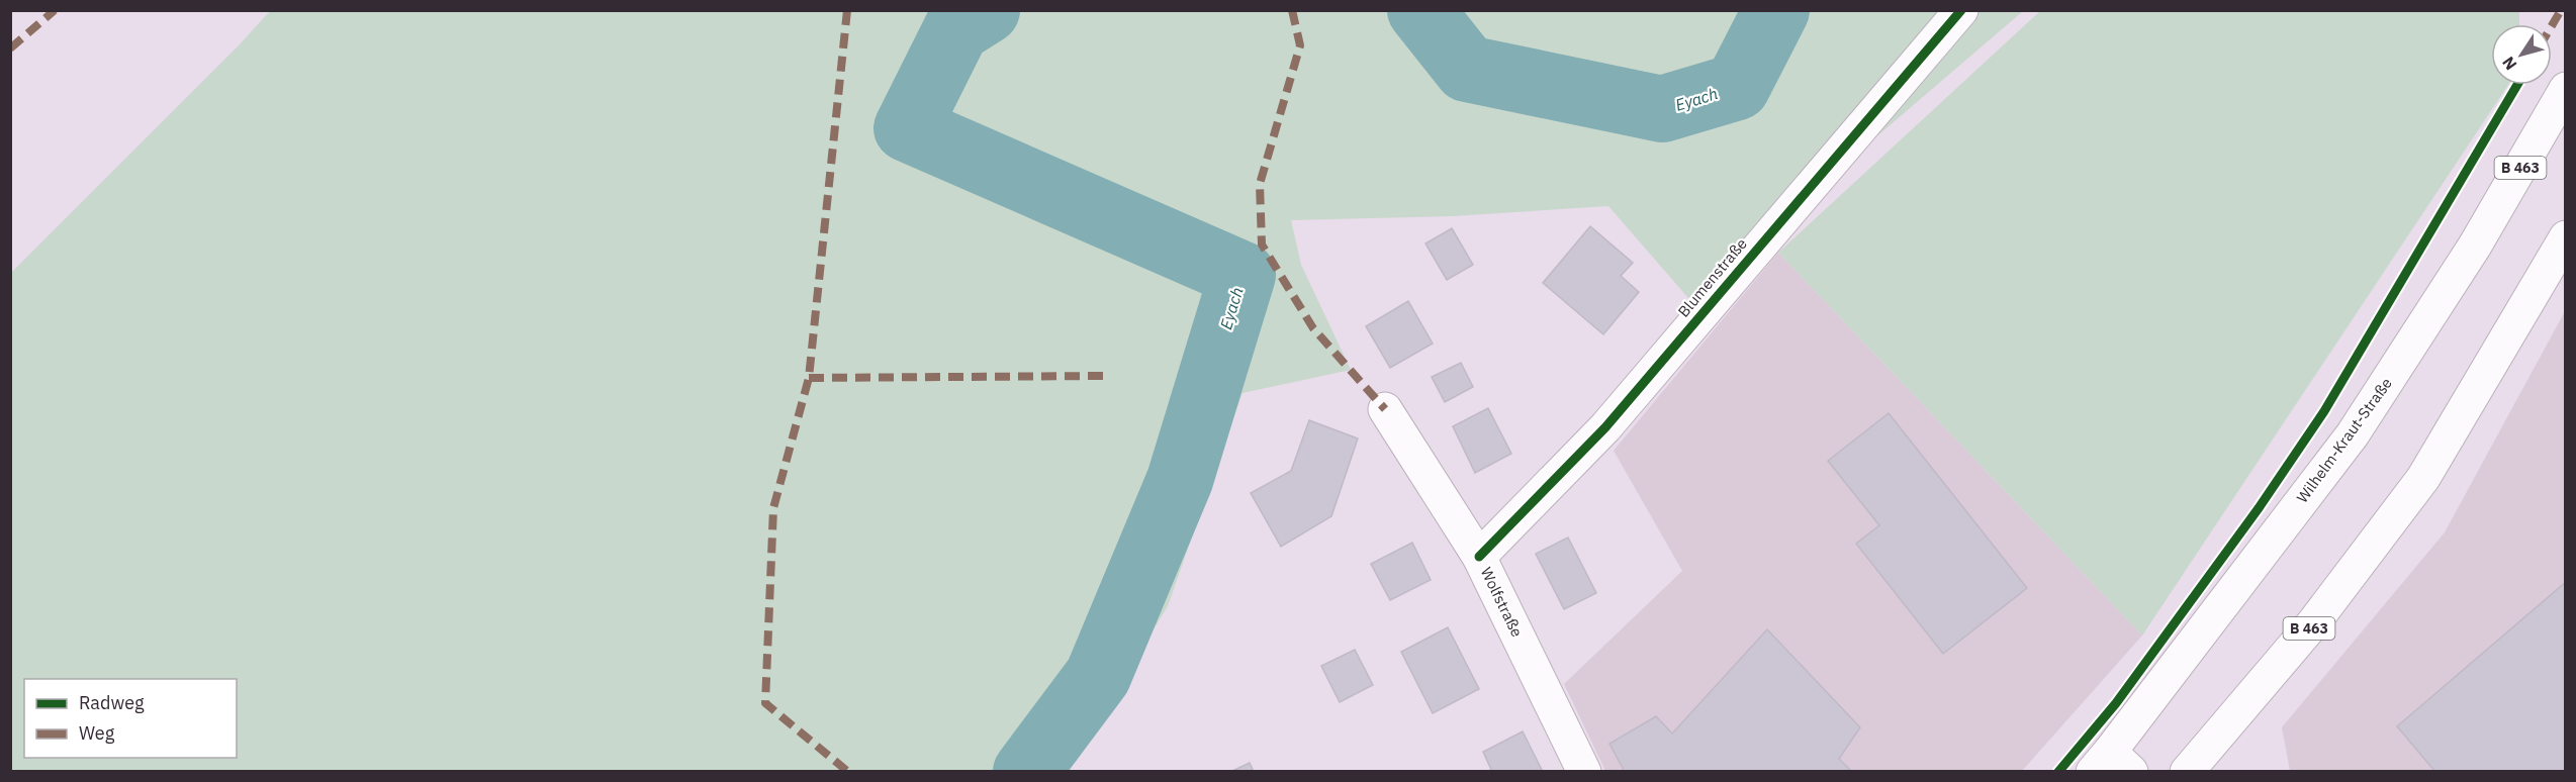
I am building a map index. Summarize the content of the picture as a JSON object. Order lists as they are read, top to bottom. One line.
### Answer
{"streets":{"main road":["B 463","Blumenstraße","Wilhelm-Kraut-Straße","Wolfstraße"]},"crossings":[["Blumenstraße","Wolfstraße"]],"water":["Eyach"],"legend":["Radweg","Weg"],"north":"bottom left"}
